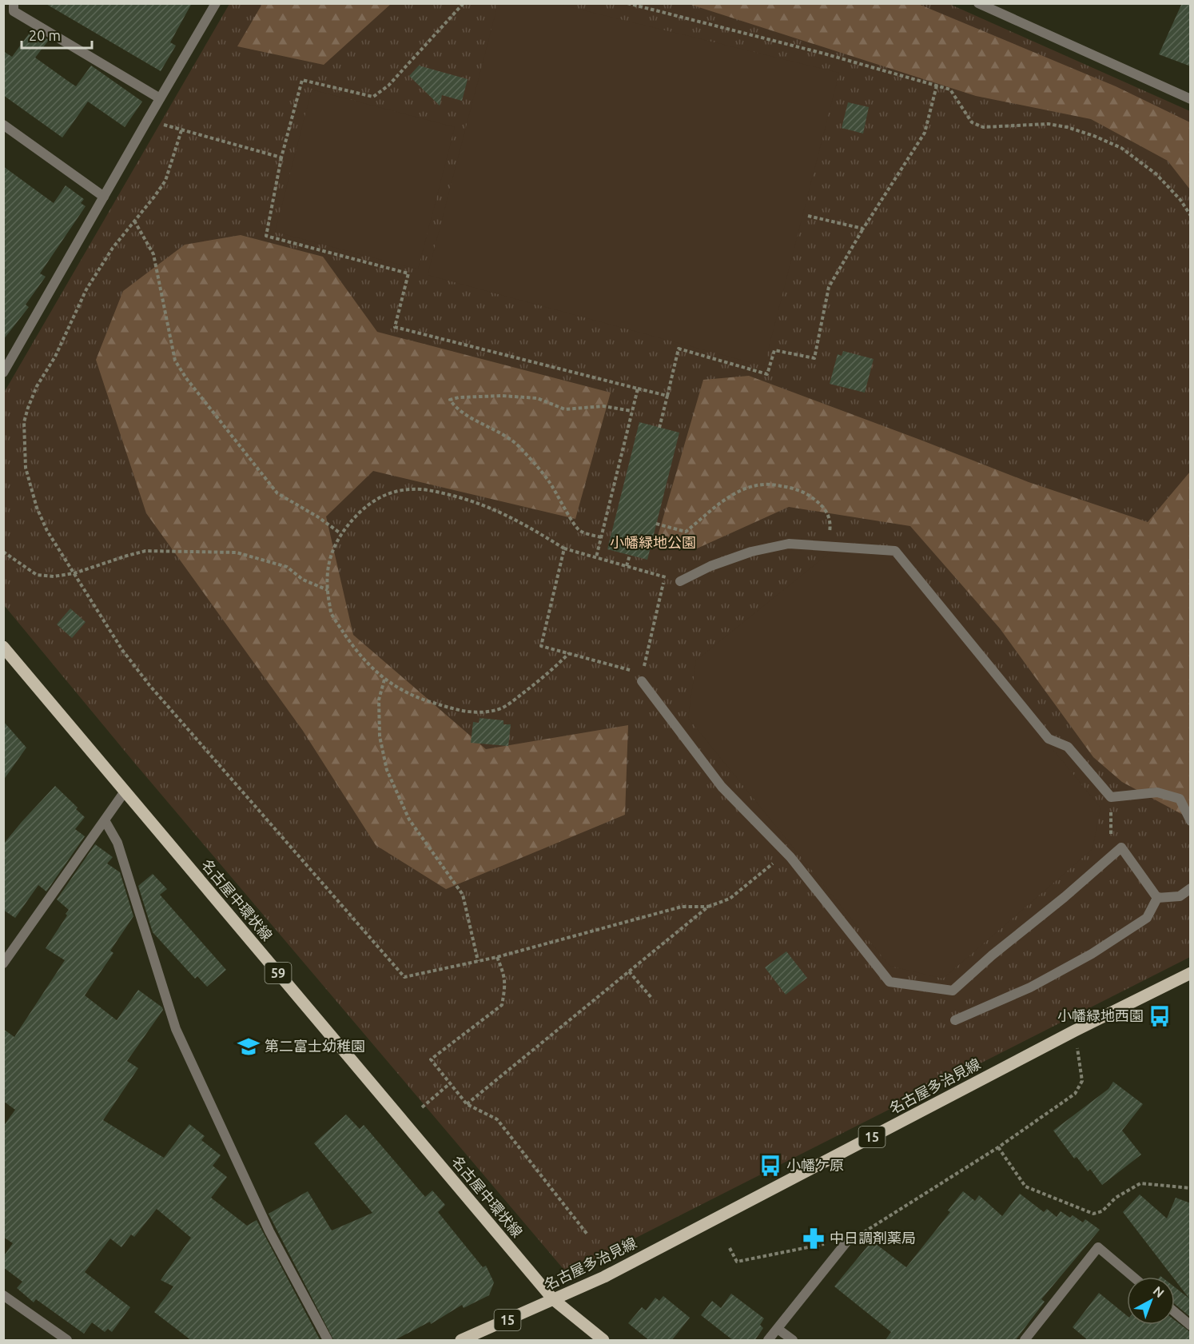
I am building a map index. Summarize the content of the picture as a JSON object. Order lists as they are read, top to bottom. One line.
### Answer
{"streets":{"main road":["名古屋中環状線","59","名古屋多治見線","15"]},"crossings":[["名古屋中環状線","名古屋多治見線"]],"parks":["小幡緑地公園"],"places":{"bus stop":["小幡緑地西園","小幡ケ原"],"school or university":["第二富士幼稚園"],"pharmacy":["中日調剤薬局"]},"scale_bar":"20 m","north":"top right"}
